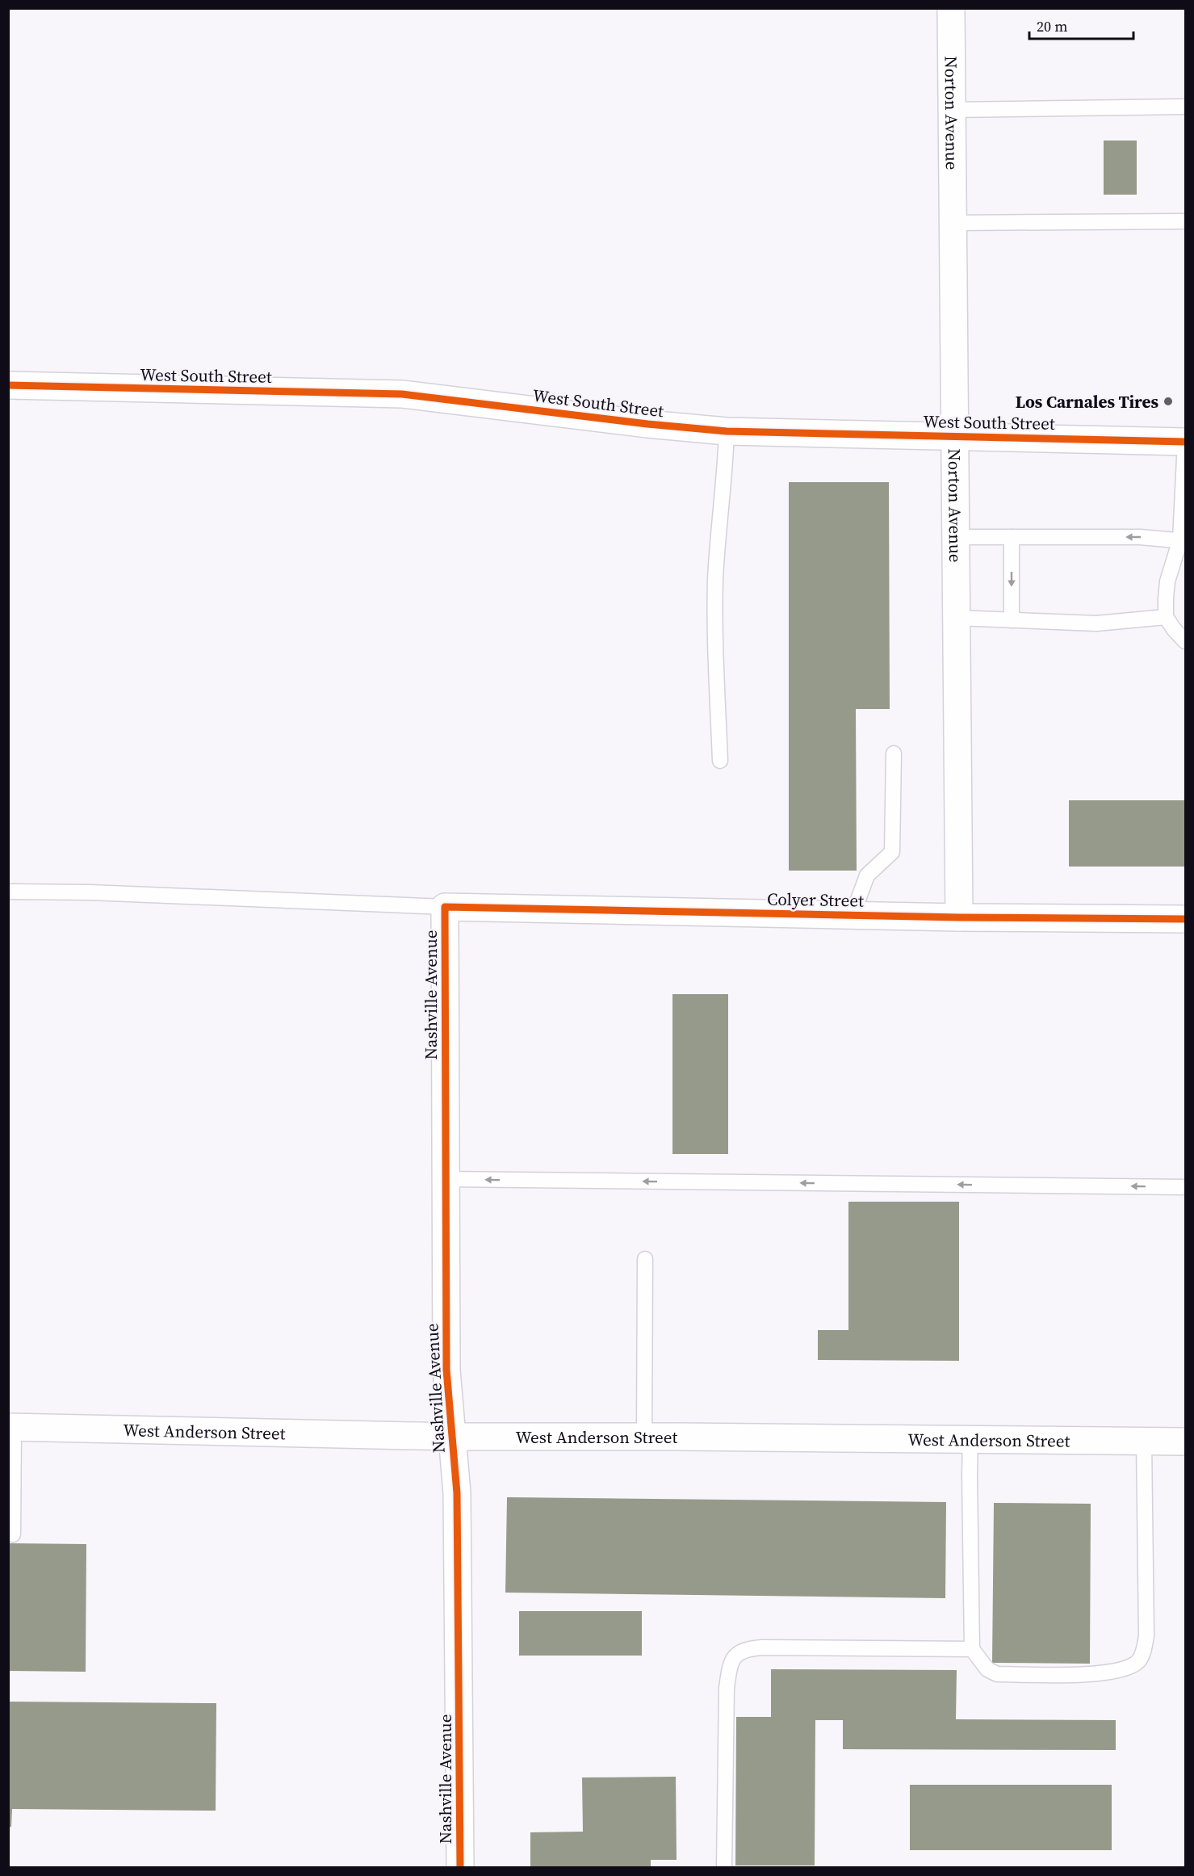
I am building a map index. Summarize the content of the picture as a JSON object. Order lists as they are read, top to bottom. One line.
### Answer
{"streets":{"street":["Norton Avenue","West South Street","Colyer Street","Nashville Avenue","West Anderson Street"]},"crossings":[["Norton Avenue","West South Street"],["Norton Avenue","Colyer Street"],["Colyer Street","Nashville Avenue"],["Nashville Avenue","West Anderson Street"]],"places":["Los Carnales Tires"],"scale_bar":"20 m"}
